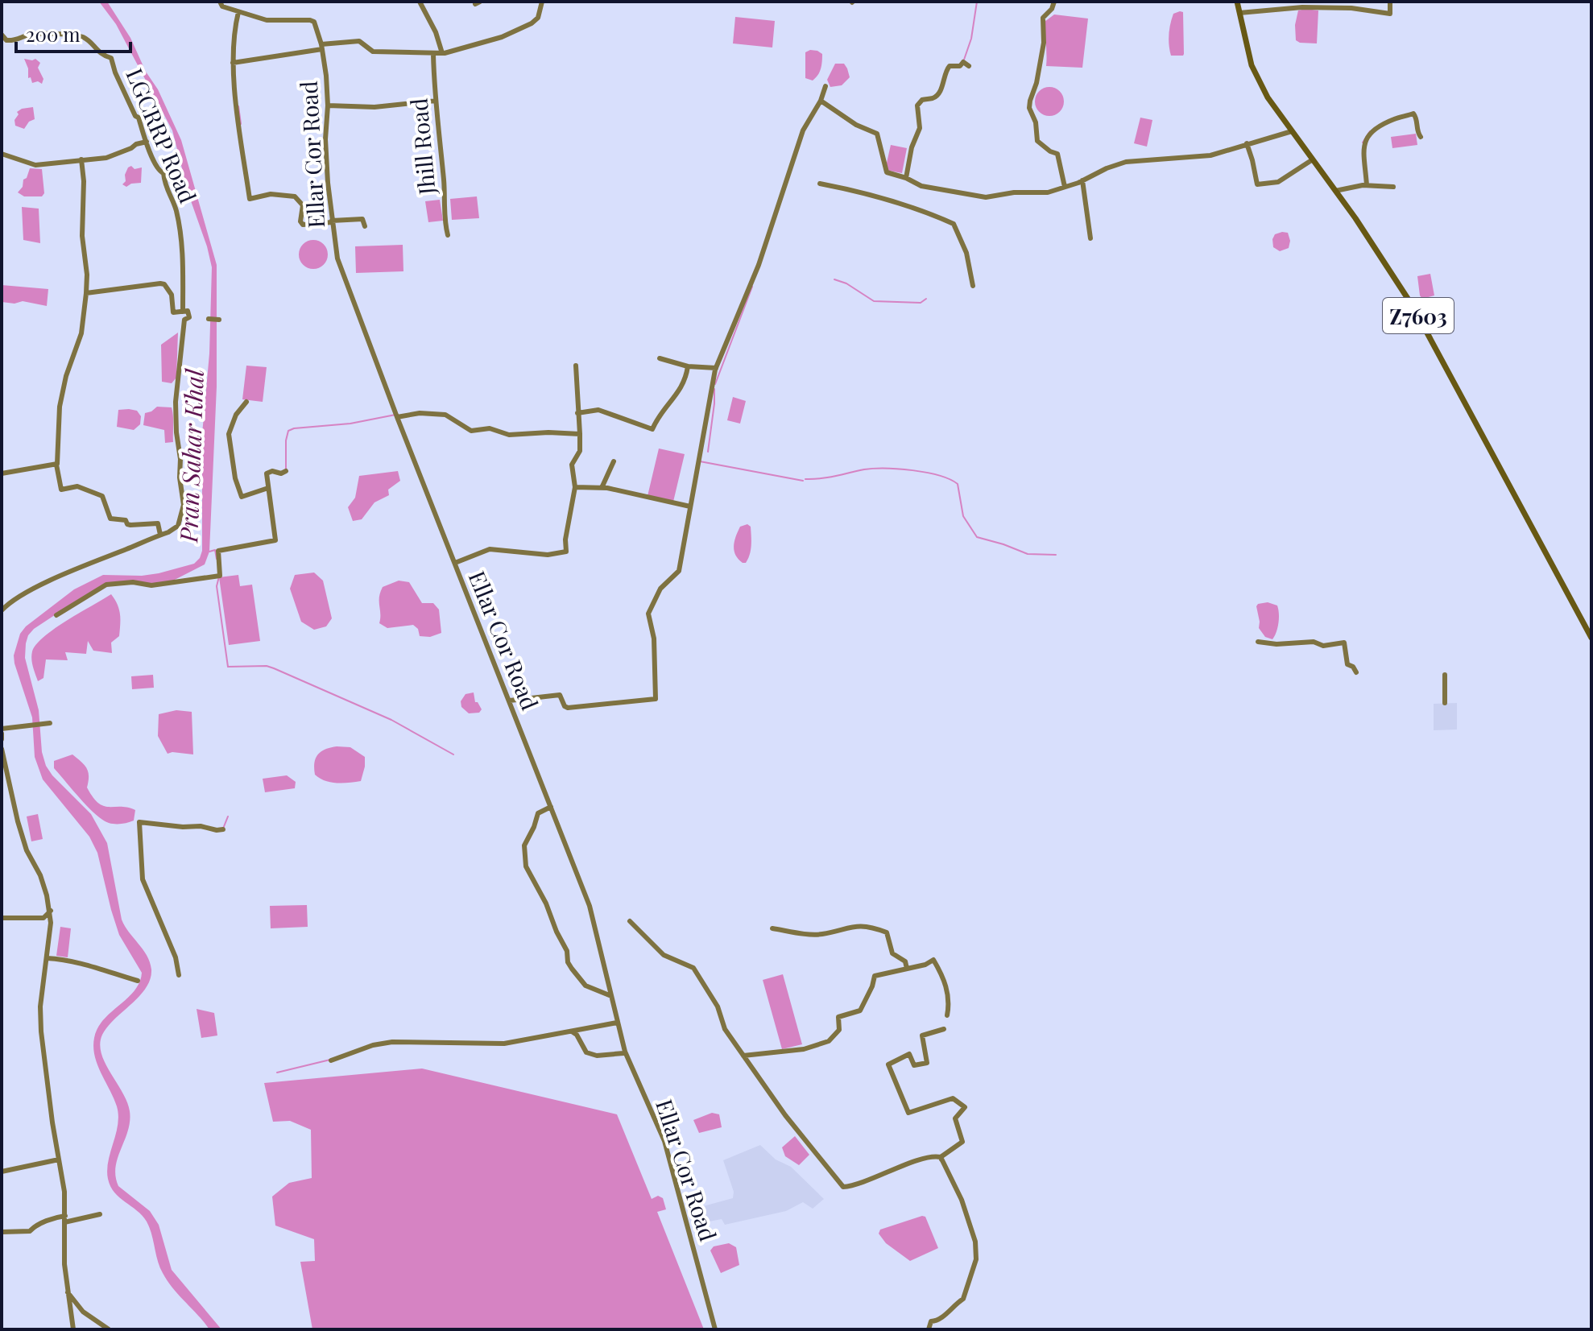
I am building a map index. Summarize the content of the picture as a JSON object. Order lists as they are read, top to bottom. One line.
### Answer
{"streets":{"main road":["Z7603"],"street":["LGCRRP Road","Jhill Road","Ellar Cor Road"]},"water":["Pran Sahar Khal"],"scale_bar":"200 m"}
